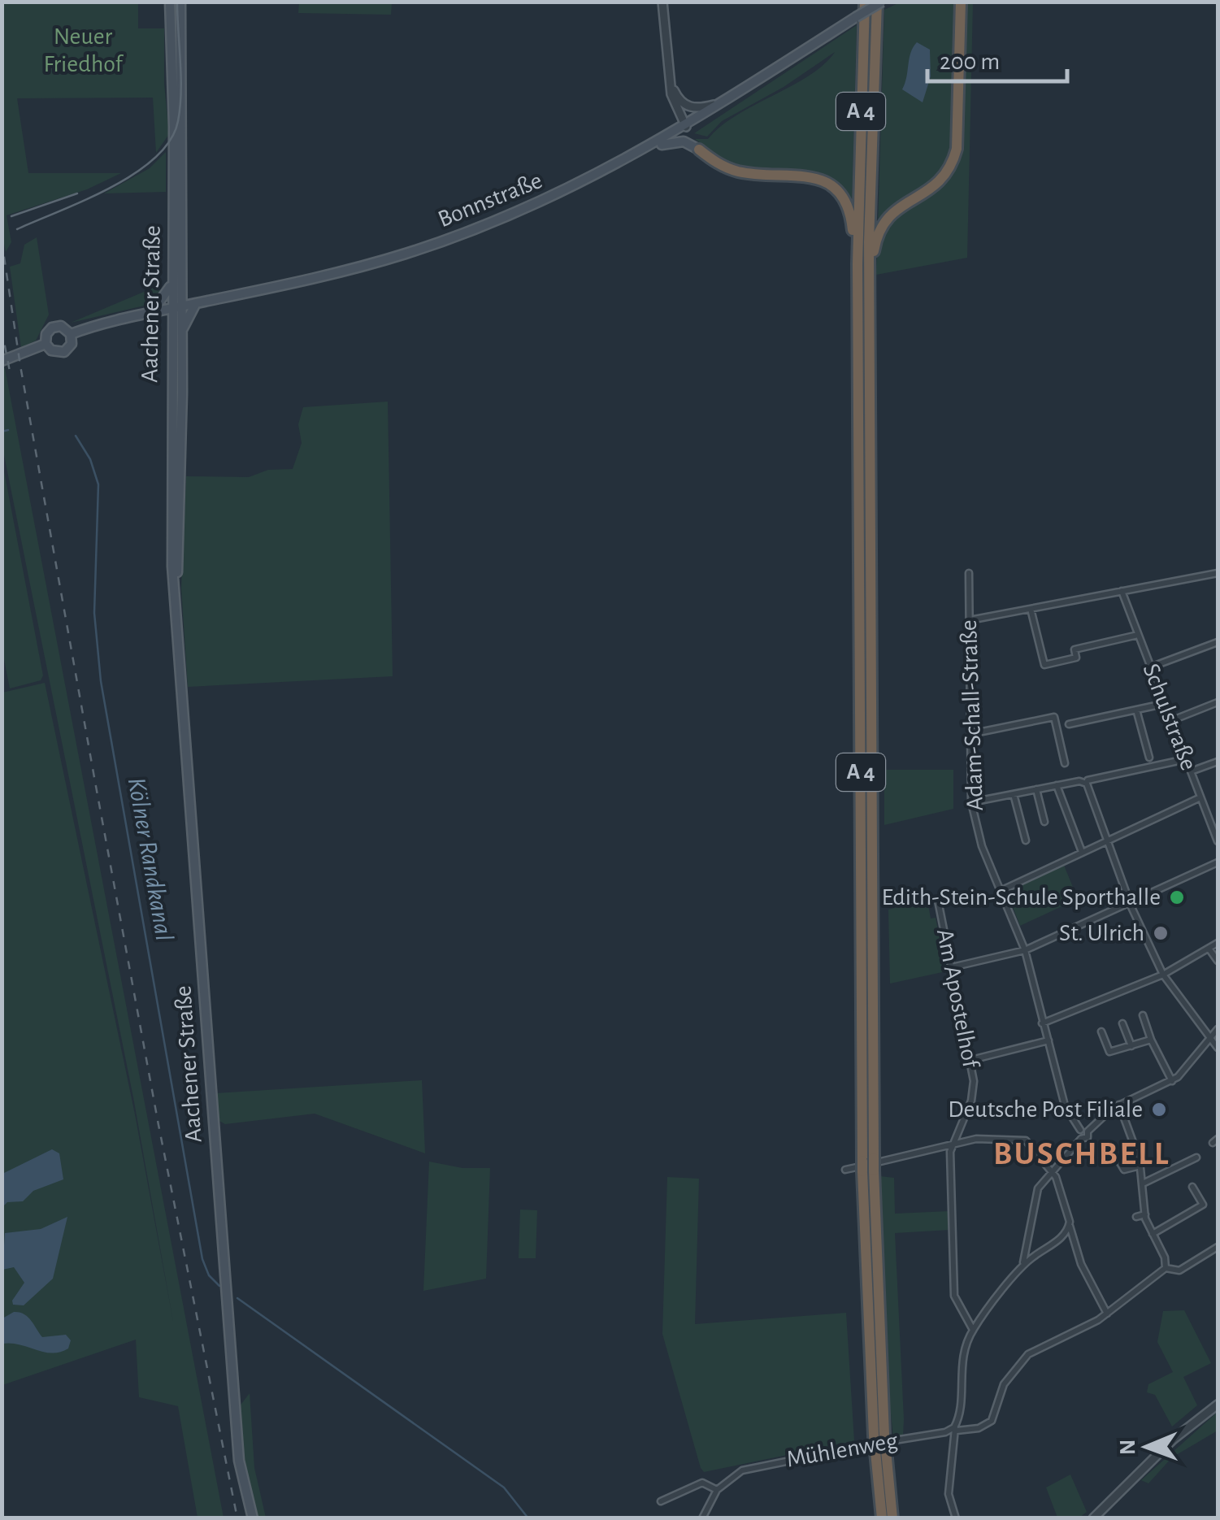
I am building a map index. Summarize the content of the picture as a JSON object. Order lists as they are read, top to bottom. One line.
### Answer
{"streets":{"highway":["A 4"],"main road":["Bonnstraße","Aachener Straße"],"street":["Adam-Schall-Straße","Schulstraße","Am Apostelhof","Mühlenweg"]},"crossings":[["A 4","Bonnstraße"],["Bonnstraße","Aachener Straße"]],"districts":["BUSCHBELL"],"water":["Kölner Randkanal"],"parks":["Neuer Friedhof"],"places":["Edith-Stein-Schule Sporthalle","St. Ulrich","Deutsche Post Filiale"],"scale_bar":"200 m","north":"left"}
